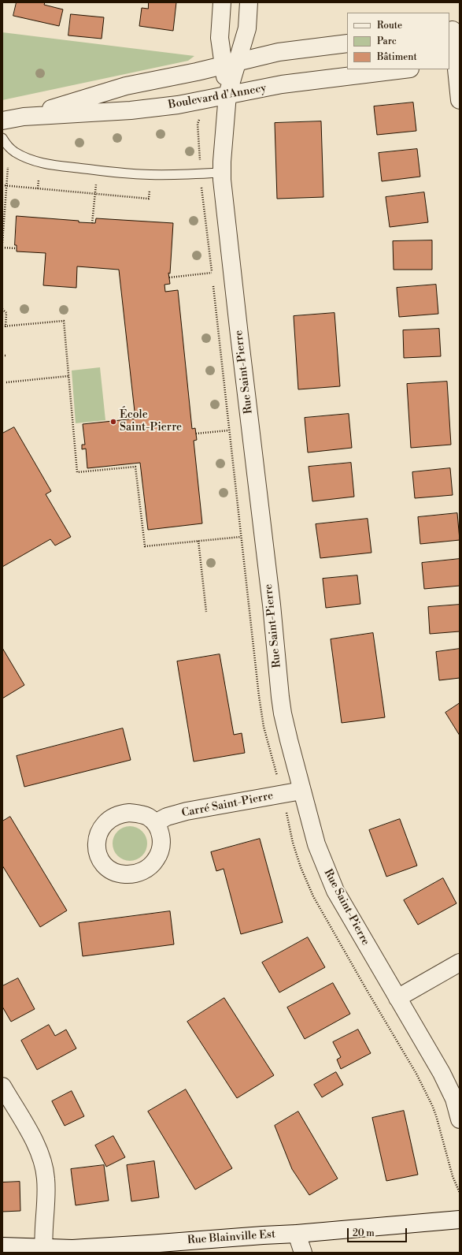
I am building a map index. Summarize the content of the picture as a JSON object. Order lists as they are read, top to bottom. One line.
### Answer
{"streets":{"street":["Boulevard d'Annecy","Rue Saint-Pierre","Carré Saint-Pierre","Rue Blainville Est"]},"crossings":[["Boulevard d'Annecy","Rue Saint-Pierre"],["Rue Saint-Pierre","Carré Saint-Pierre"]],"places":["École Saint-Pierre"],"legend":["Route","Parc","Bâtiment"],"scale_bar":"20 m"}
